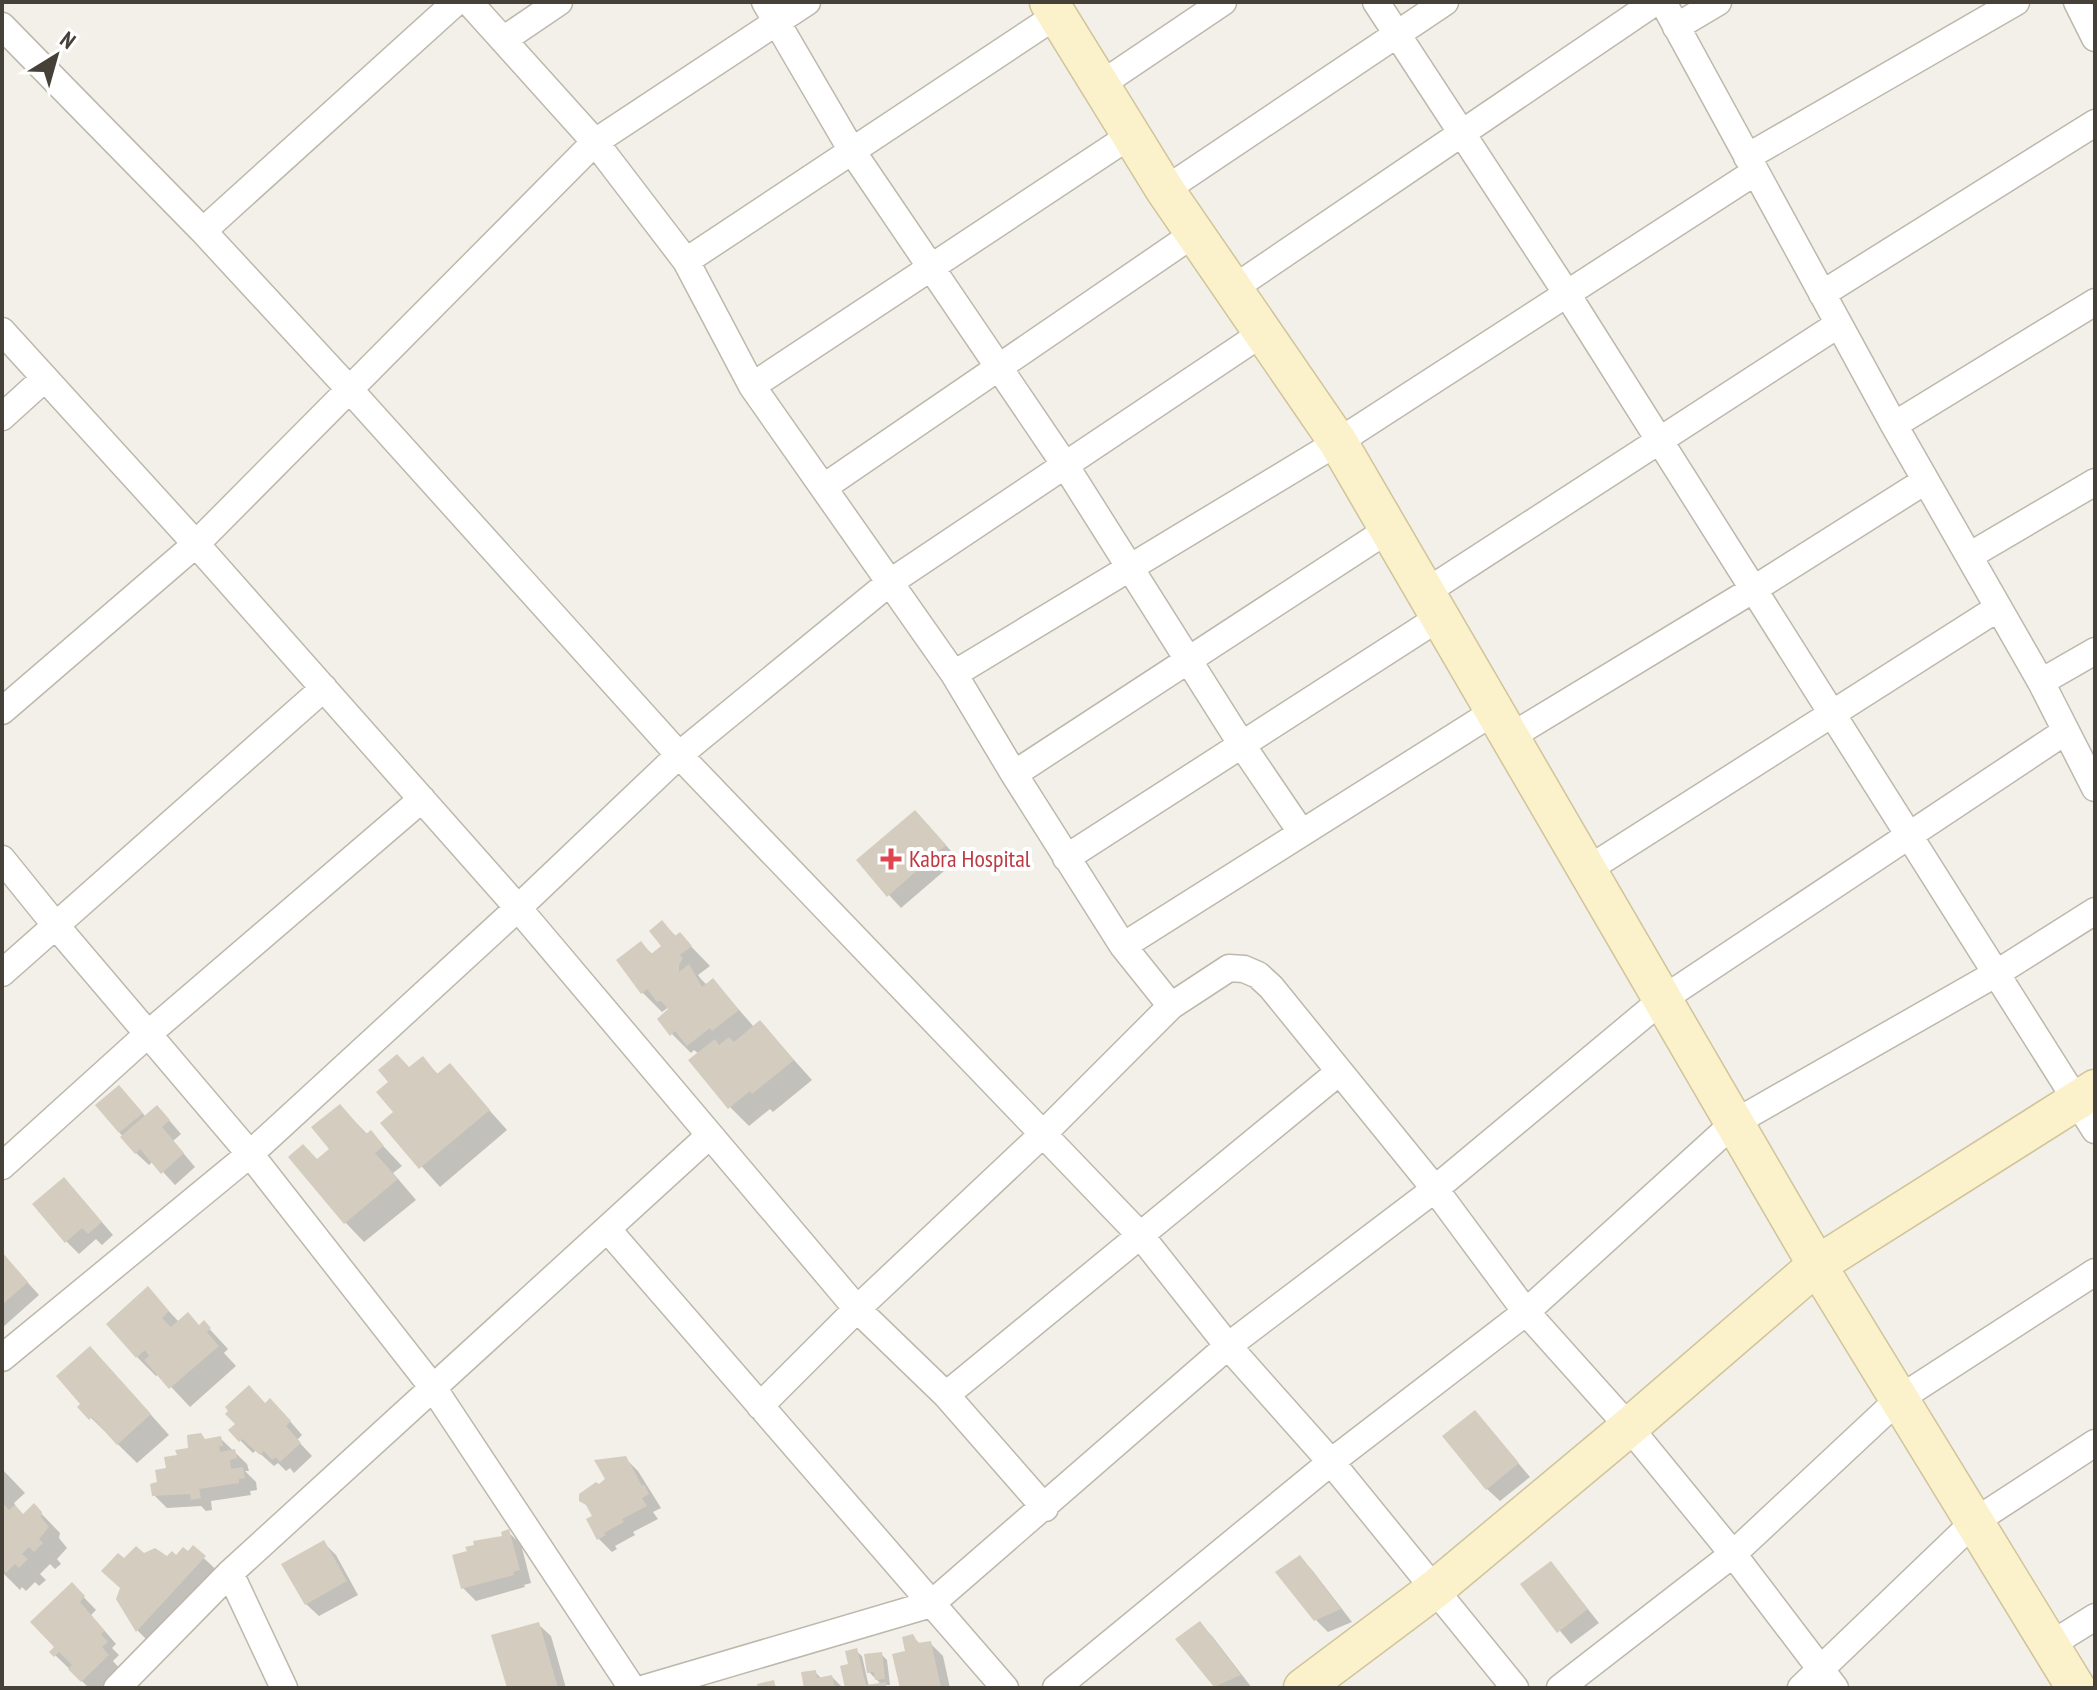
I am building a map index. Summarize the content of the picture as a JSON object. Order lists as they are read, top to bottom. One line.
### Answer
{"places":{"health":["Kabra Hospital"]},"north":"top right"}
